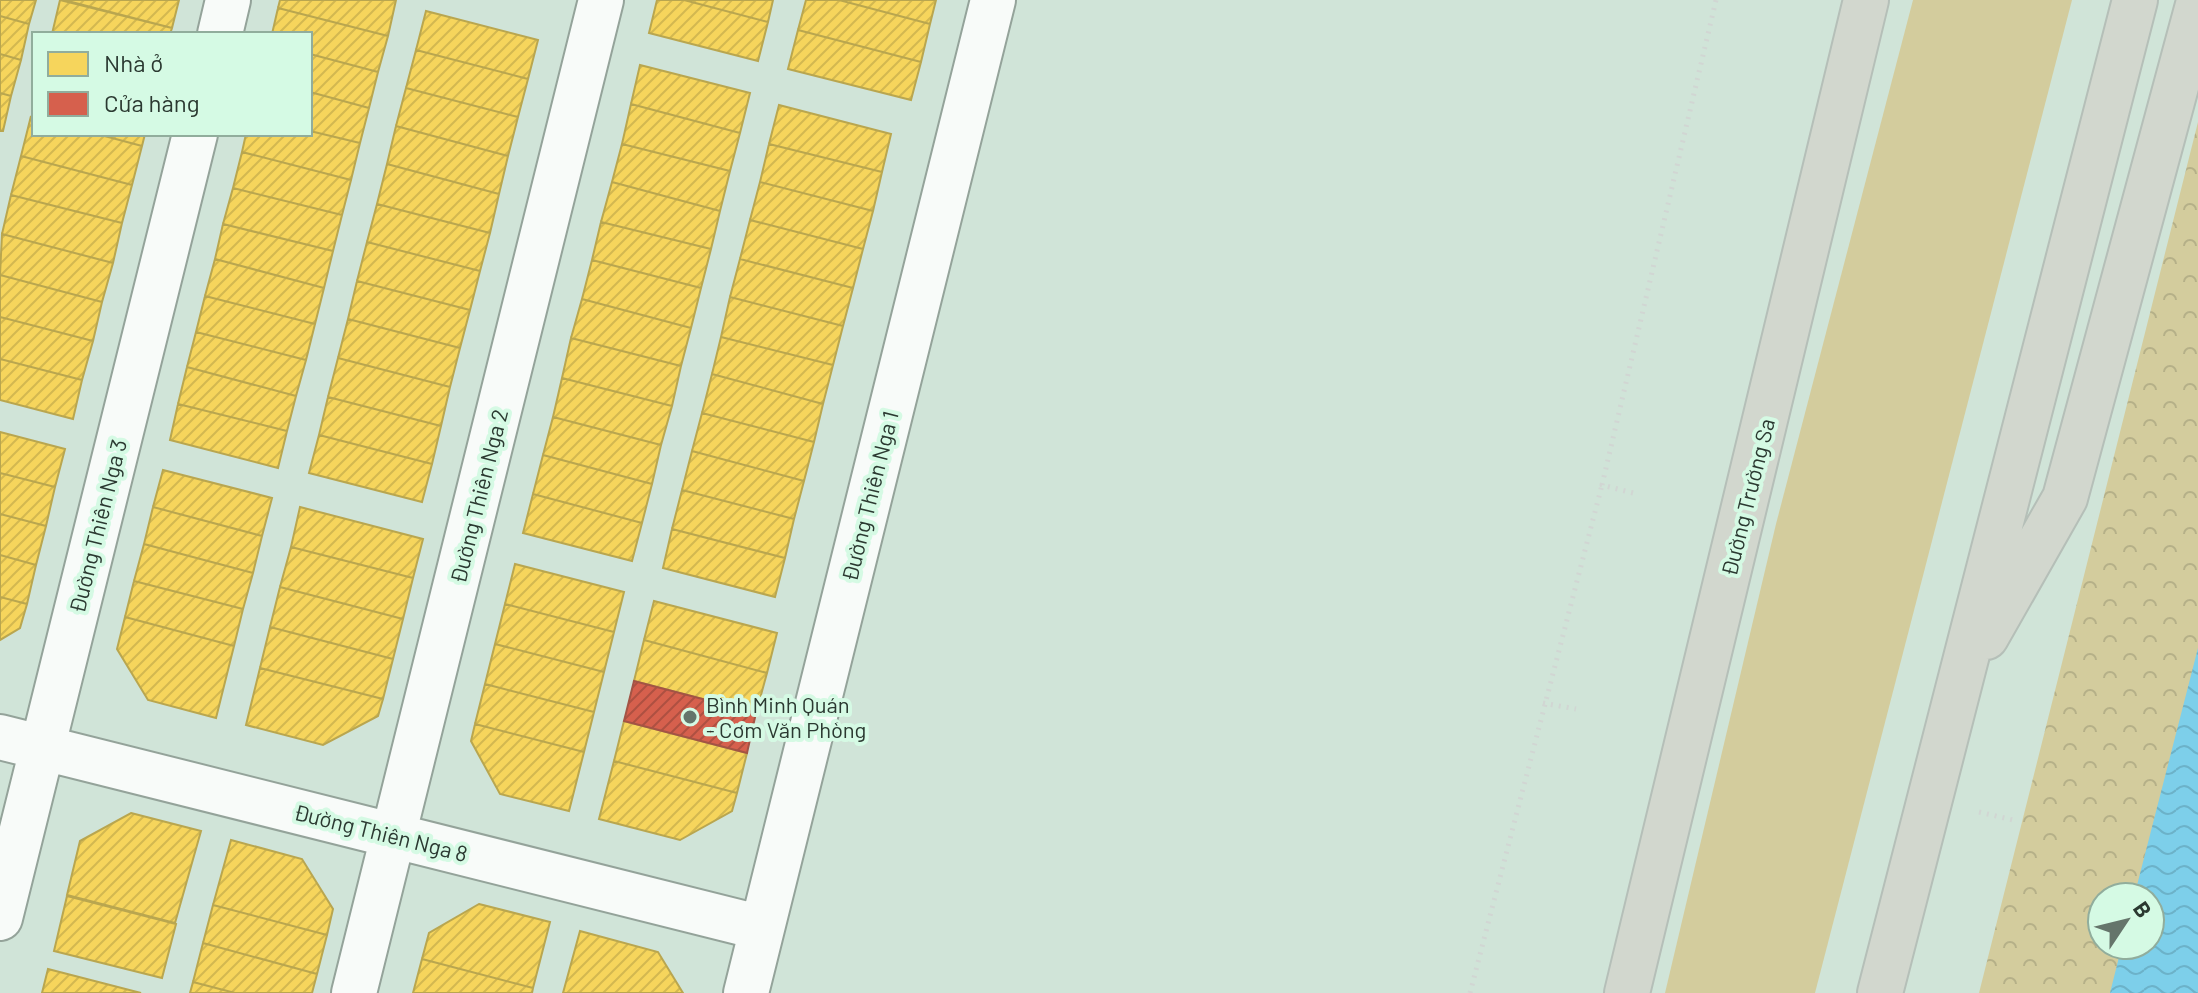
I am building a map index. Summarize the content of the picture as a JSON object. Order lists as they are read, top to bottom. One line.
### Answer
{"streets":{"highway":["Đường Trường Sa"],"street":["Đường Thiên Nga 2","Đường Thiên Nga 1","Đường Thiên Nga 3","Đường Thiên Nga 8"]},"crossings":[["Đường Thiên Nga 2","Đường Thiên Nga 8"],["Đường Thiên Nga 1","Đường Thiên Nga 8"],["Đường Thiên Nga 3","Đường Thiên Nga 8"]],"places":["Bình Minh Quán - Cơm Văn Phòng"],"legend":["Nhà ở","Cửa hàng"],"north":"top right"}
